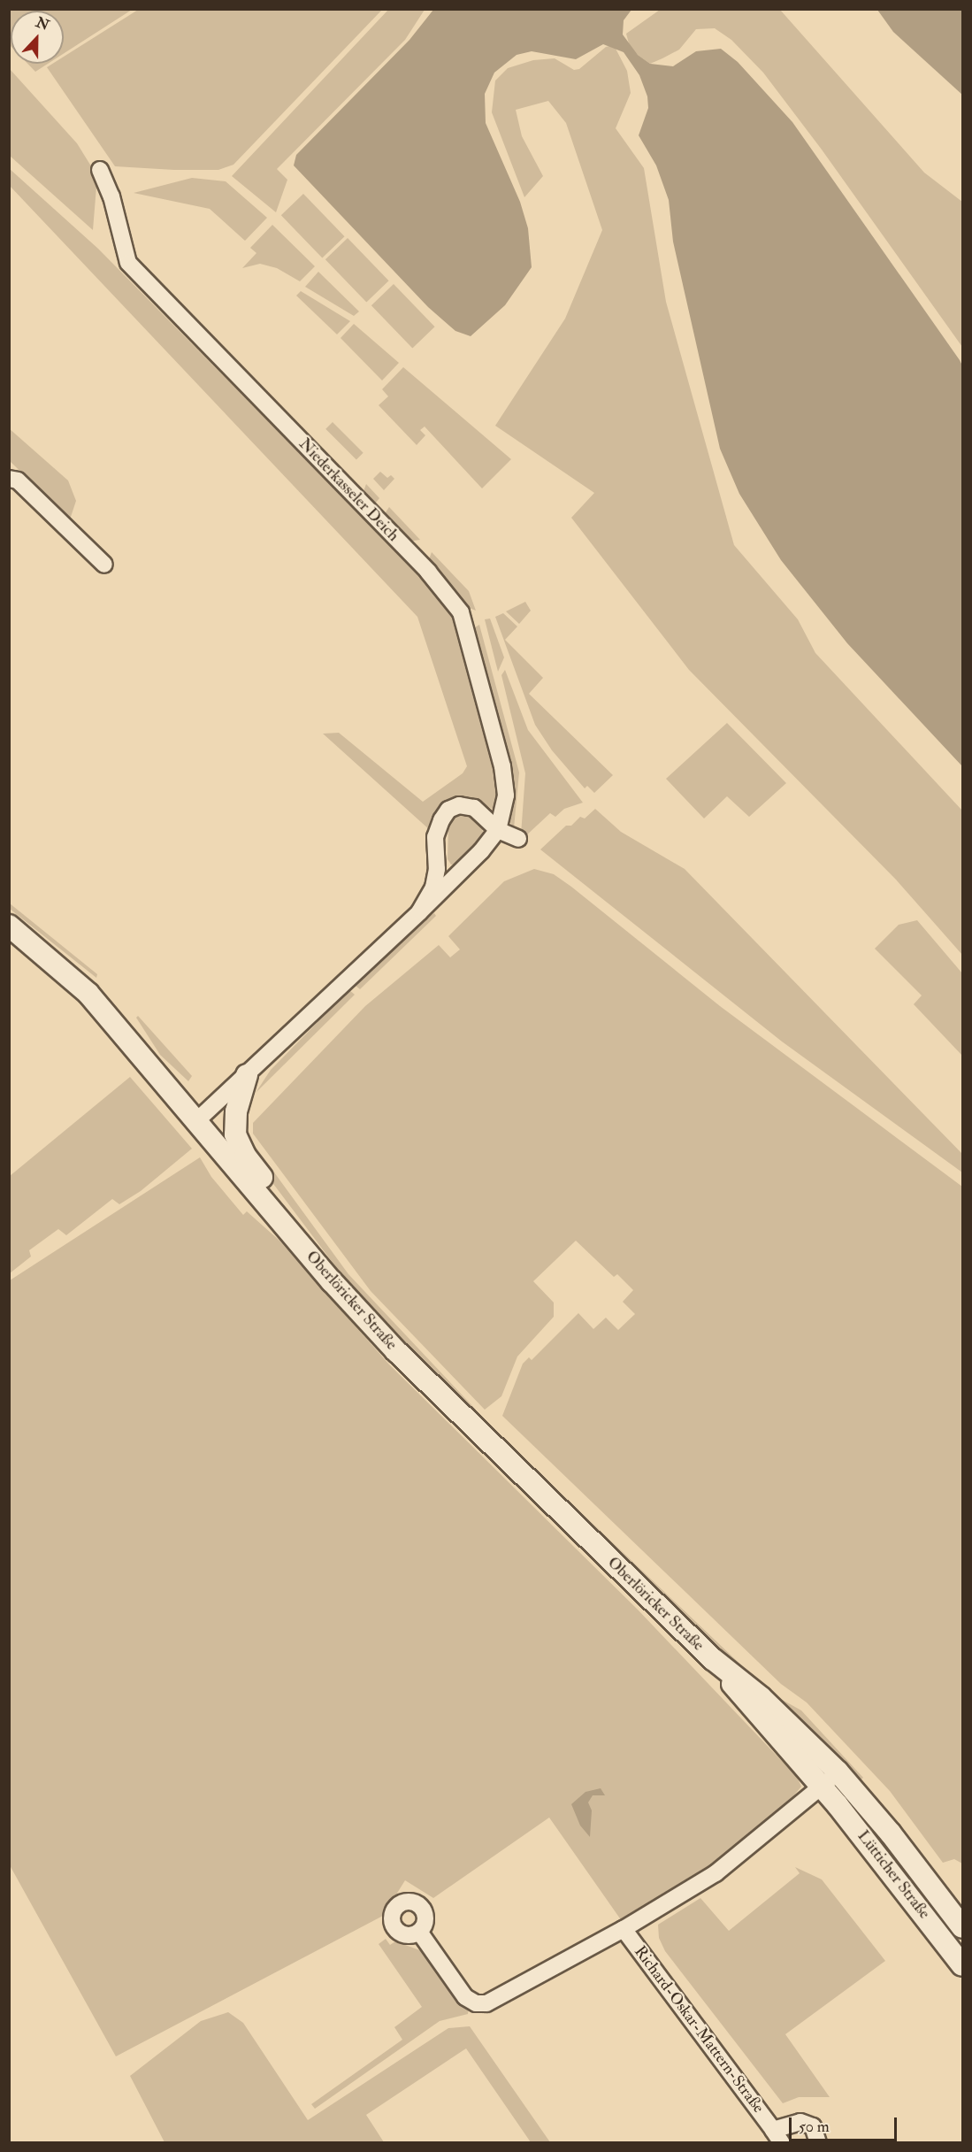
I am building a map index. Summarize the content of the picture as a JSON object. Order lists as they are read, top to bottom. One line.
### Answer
{"streets":{"main road":["Oberlöricker Straße","Lütticher Straße"],"street":["Niederkasseler Deich","Richard-Oskar-Mattern-Straße"]},"crossings":[["Oberlöricker Straße","Lütticher Straße"]],"scale_bar":"50 m","north":"top"}
